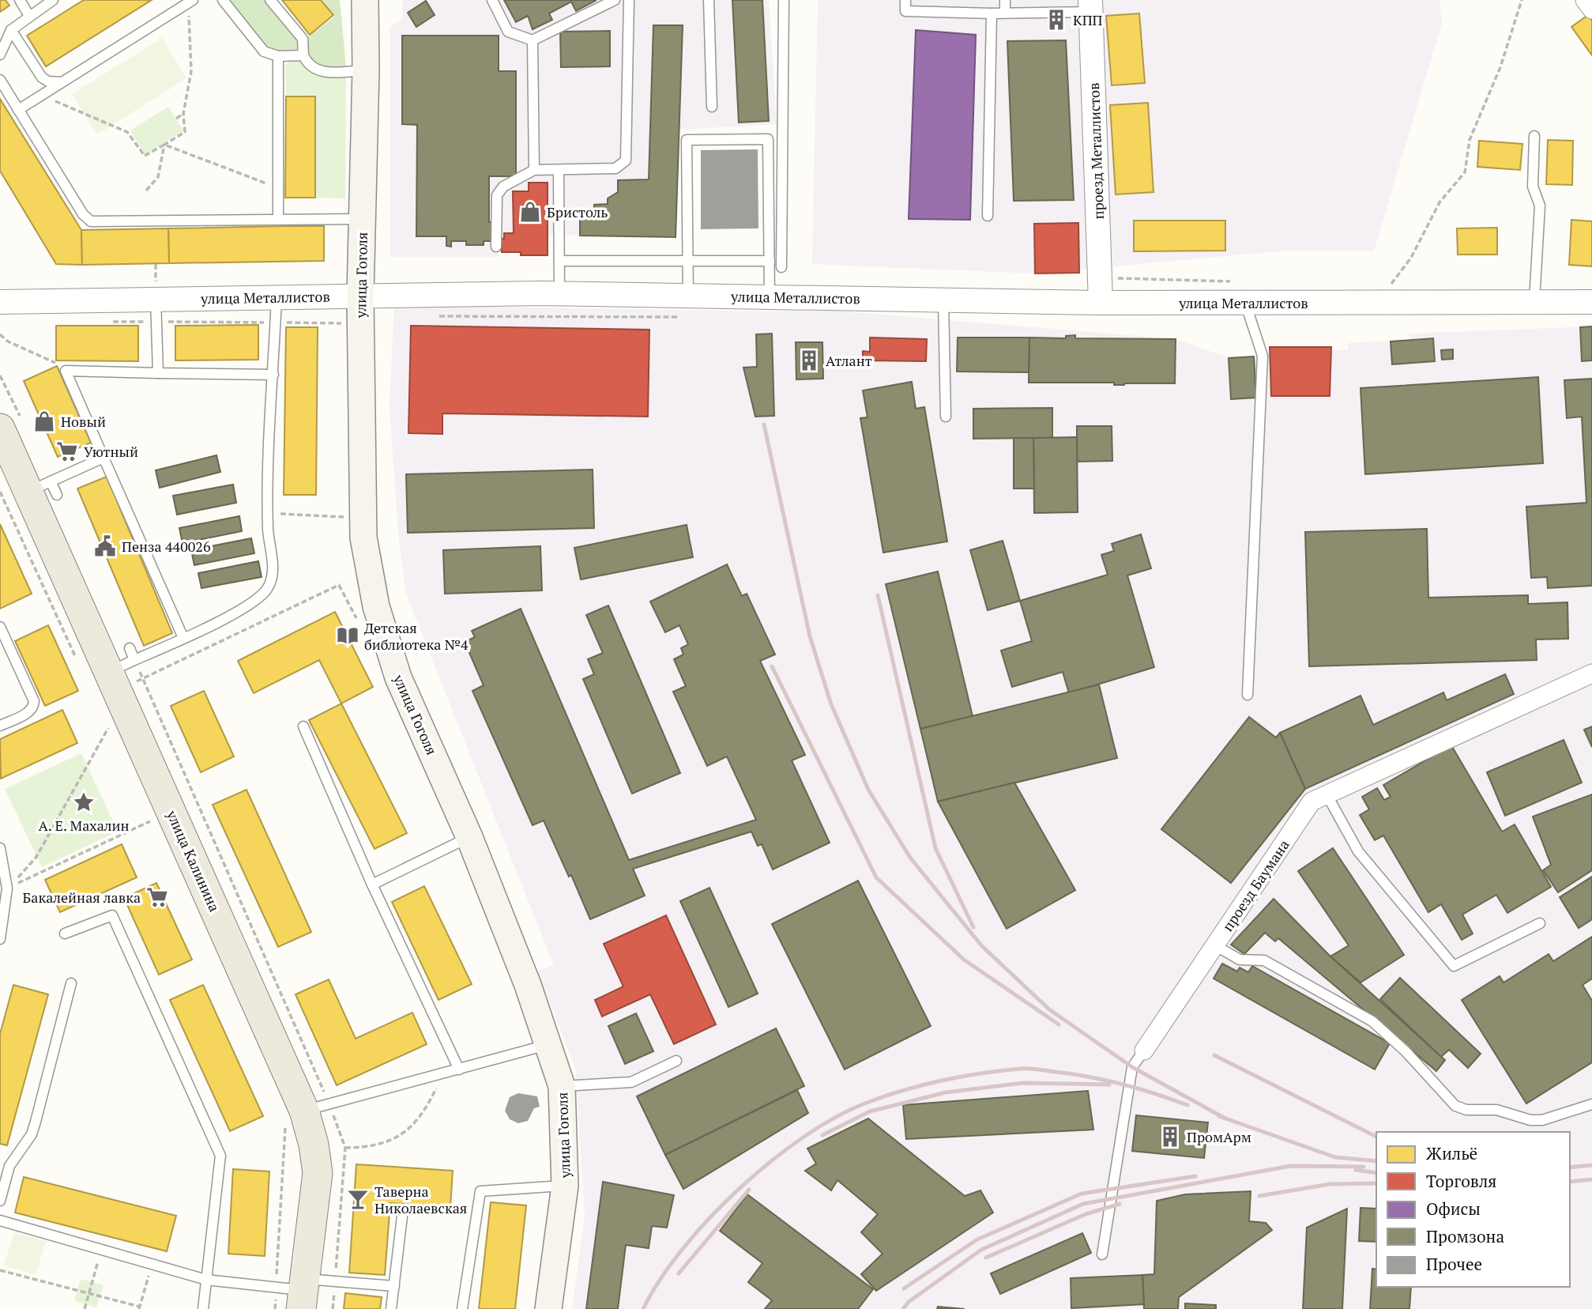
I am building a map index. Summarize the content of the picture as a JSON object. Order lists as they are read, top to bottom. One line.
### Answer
{"streets":{"main road":["улица Гоголя","улица Калинина"],"street":["проезд Металлистов","улица Металлистов","проезд Баумана"]},"crossings":[["проезд Металлистов","улица Металлистов"],["улица Гоголя","улица Металлистов"]],"places":{"building":["КПП","Атлант","ПромАрм"],"shop":["Бристоль","Новый"],"supermarket":["Уютный","Бакалейная лавка"],"public building":["Пенза 440026"],"library":["Детская библиотека №4"],"place":["А. Е. Махалин"],"bar":["Таверна Николаевская"]},"legend":["Жильё","Торговля","Офисы","Промзона","Прочее"]}
